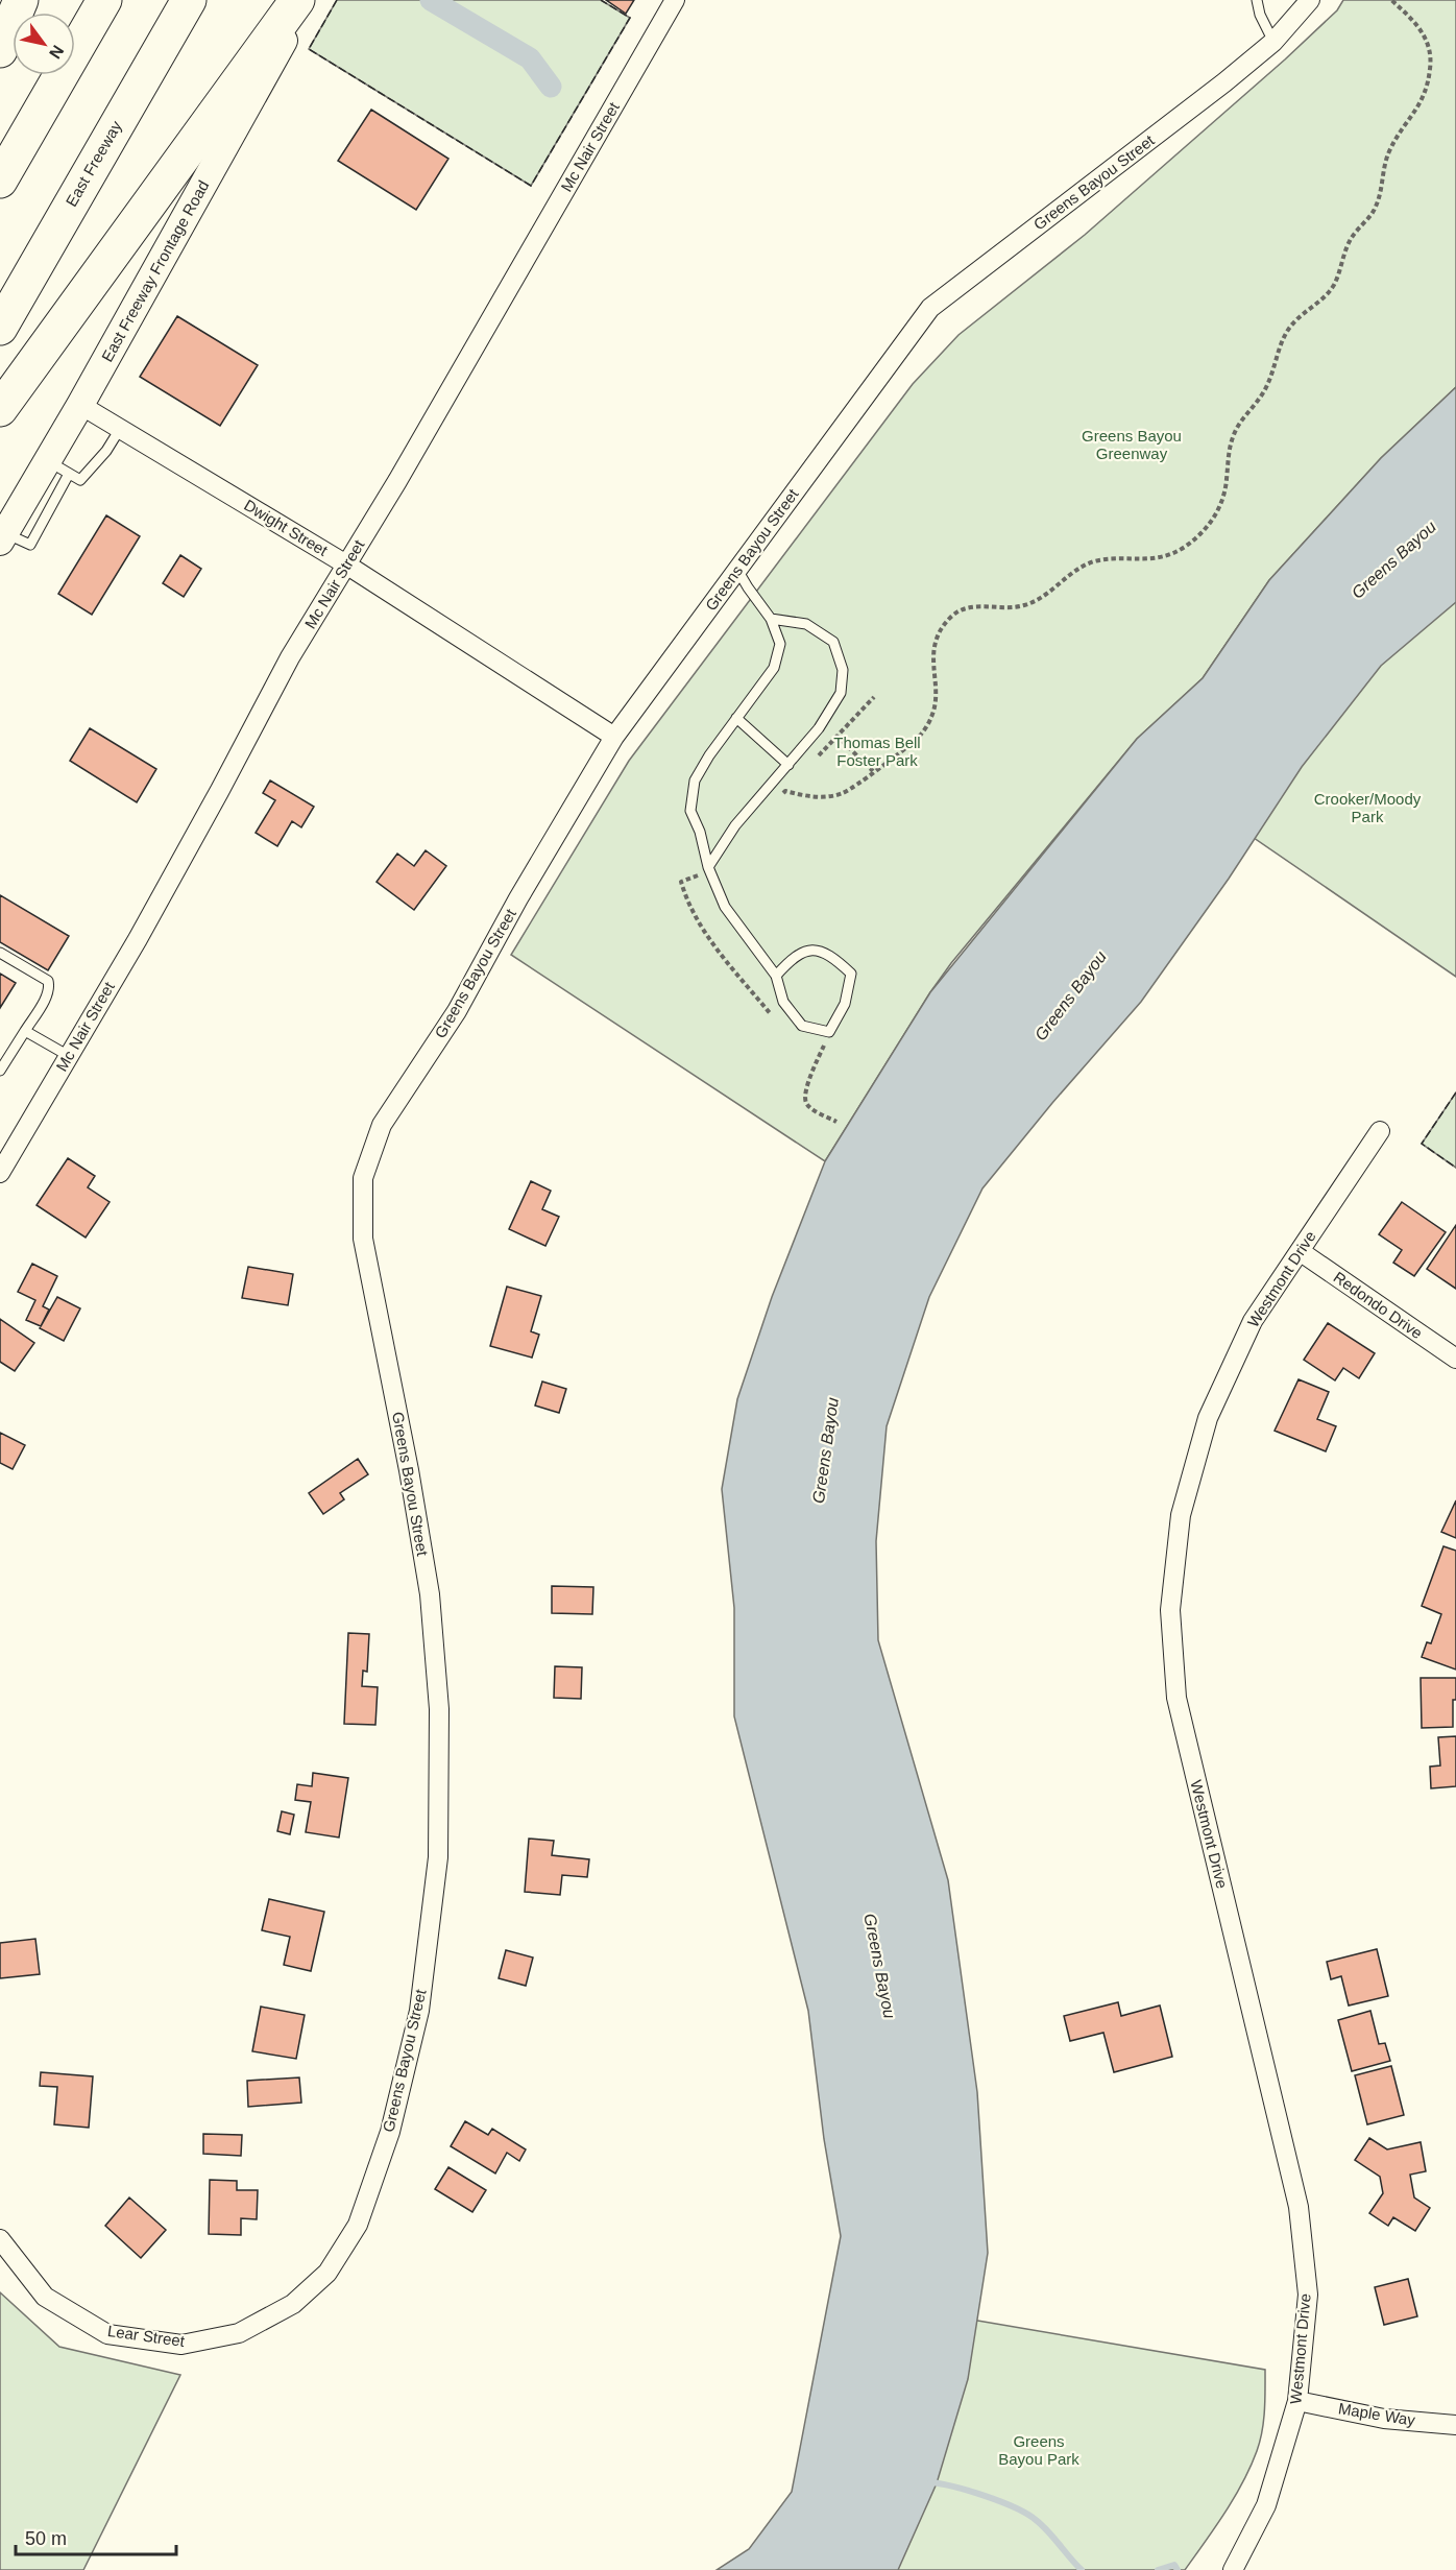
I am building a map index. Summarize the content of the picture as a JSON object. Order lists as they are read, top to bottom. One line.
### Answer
{"streets":{"highway":["East Freeway"],"main road":["East Freeway Frontage Road"],"street":["Mc Nair Street","Greens Bayou Street","Dwight Street","Westmont Drive","Redondo Drive","Lear Street","Maple Way"]},"crossings":[["Mc Nair Street","Dwight Street"],["Greens Bayou Street","Dwight Street"],["Greens Bayou Street","Lear Street"],["East Freeway Frontage Road","Dwight Street"],["Westmont Drive","Redondo Drive"],["Westmont Drive","Maple Way"]],"water":["Greens Bayou"],"parks":["Greens Bayou Greenway","Thomas Bell Foster Park","Crooker/Moody Park","Greens Bayou Park"],"scale_bar":"50 m","north":"bottom right"}
